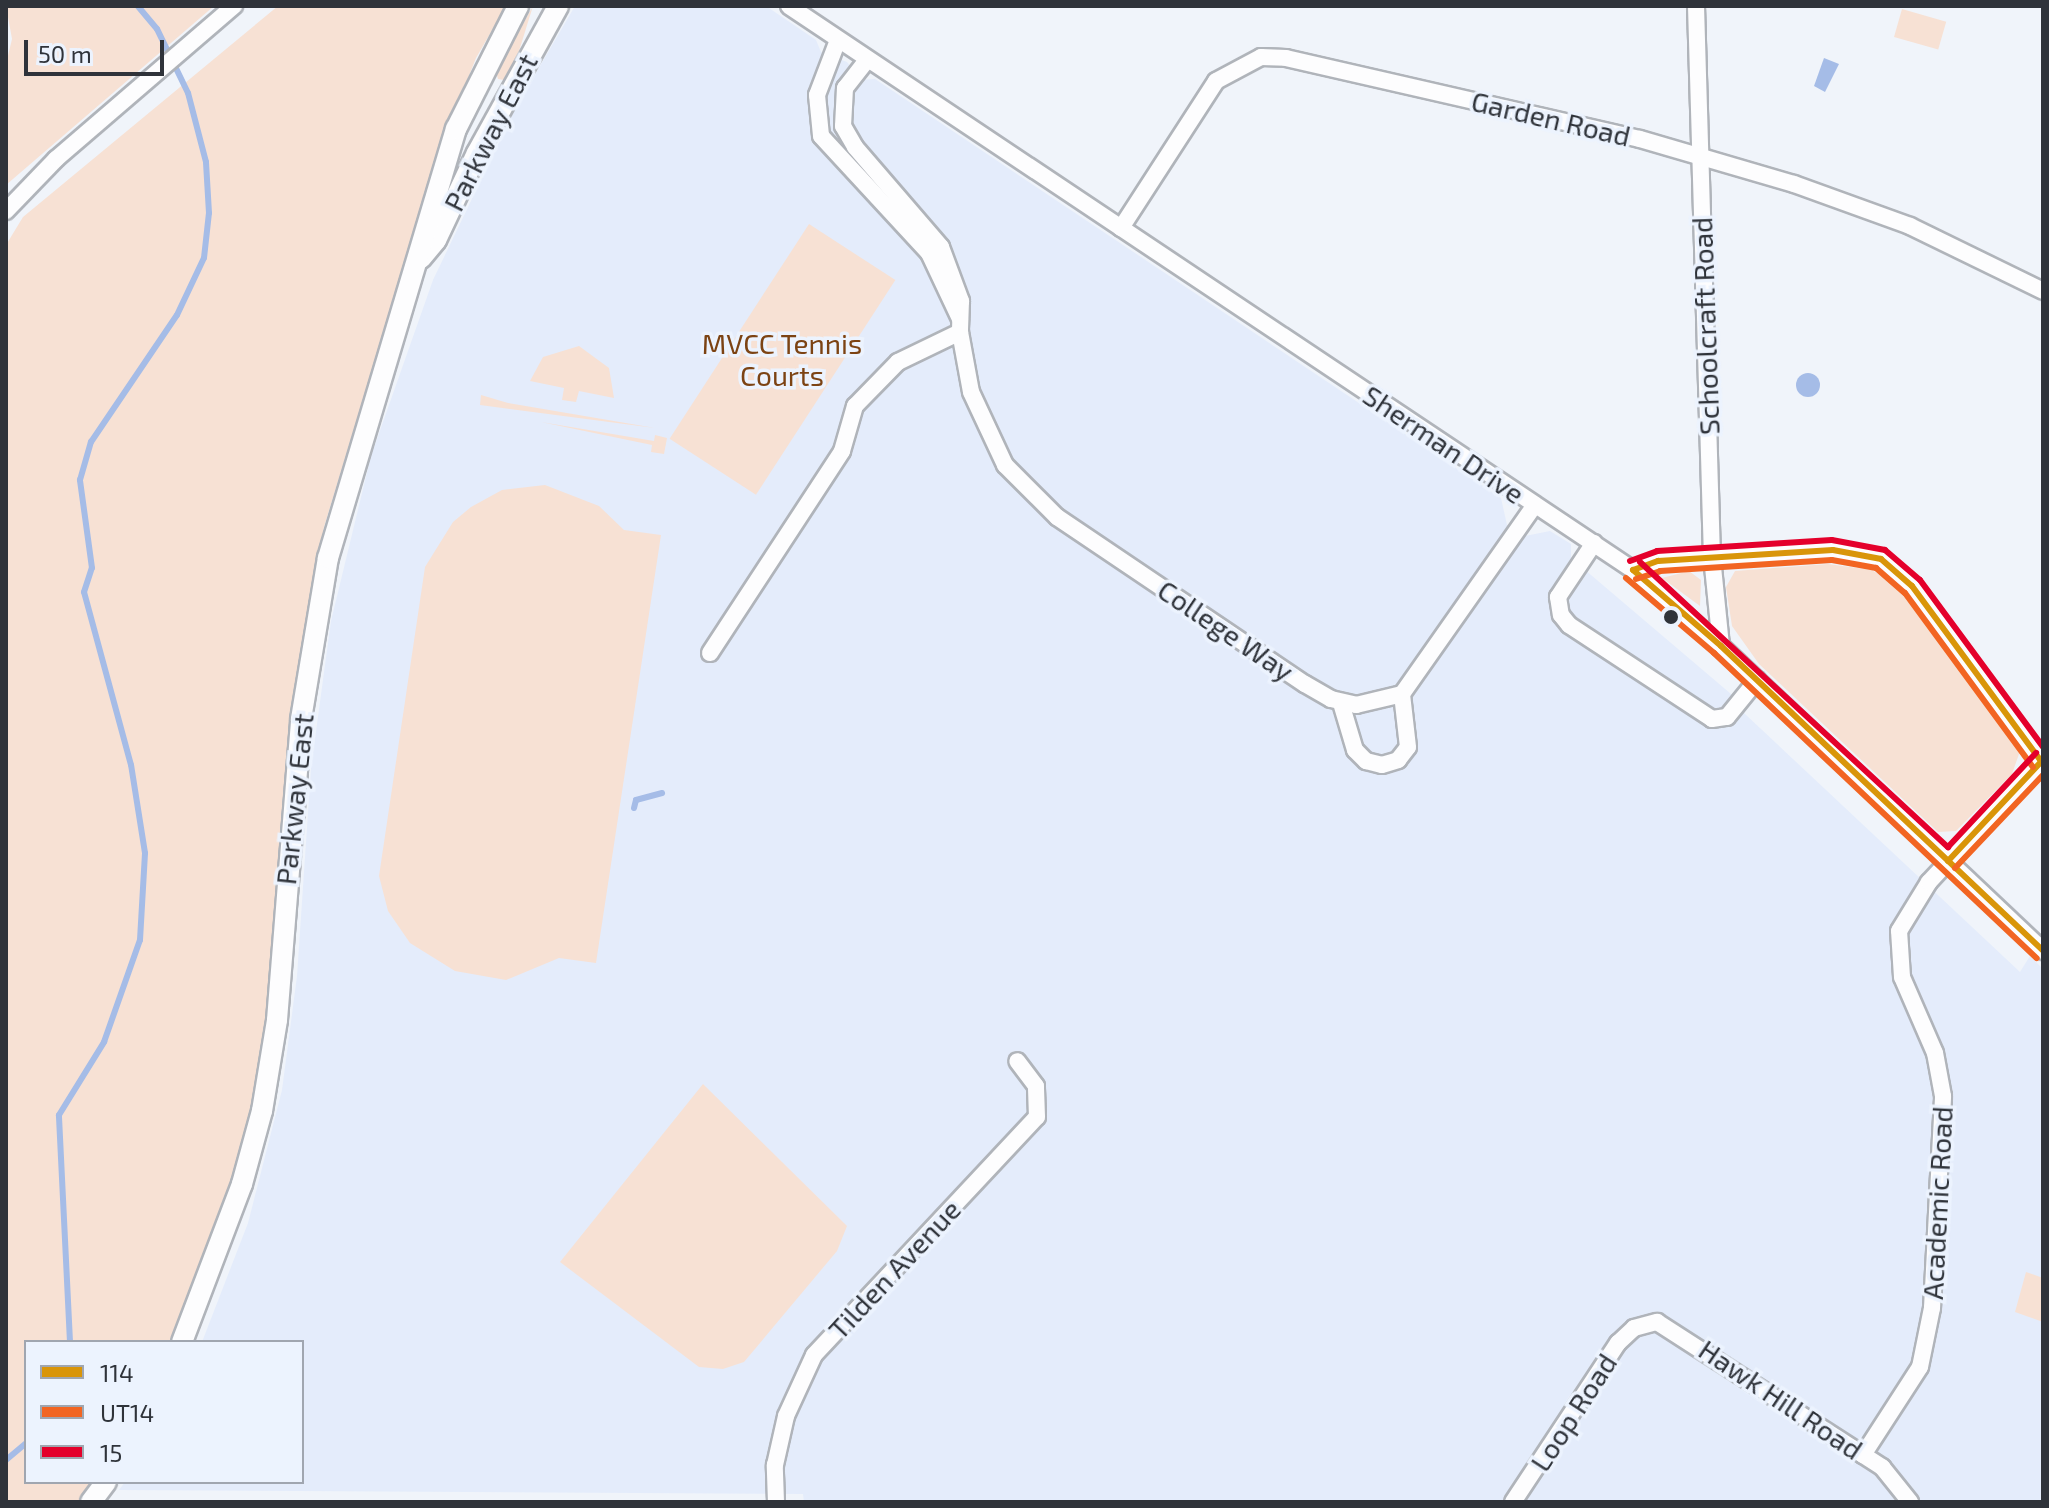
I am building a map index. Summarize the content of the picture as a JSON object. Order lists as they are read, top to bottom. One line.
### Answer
{"streets":{"street":["Garden Road","Parkway East","Schoolcraft Road","Sherman Drive","College Way","Academic Road","Tilden Avenue","Hawk Hill Road","Loop Road"]},"crossings":[["Garden Road","Schoolcraft Road"],["Garden Road","Sherman Drive"],["Schoolcraft Road","Sherman Drive"],["Sherman Drive","College Way"],["Sherman Drive","Academic Road"],["Academic Road","Hawk Hill Road"],["Hawk Hill Road","Loop Road"]],"parks":["MVCC Tennis Courts"],"lines":["transit line 15","transit line 114","transit line UT14"],"legend":["114","UT14","15"],"scale_bar":"50 m"}
